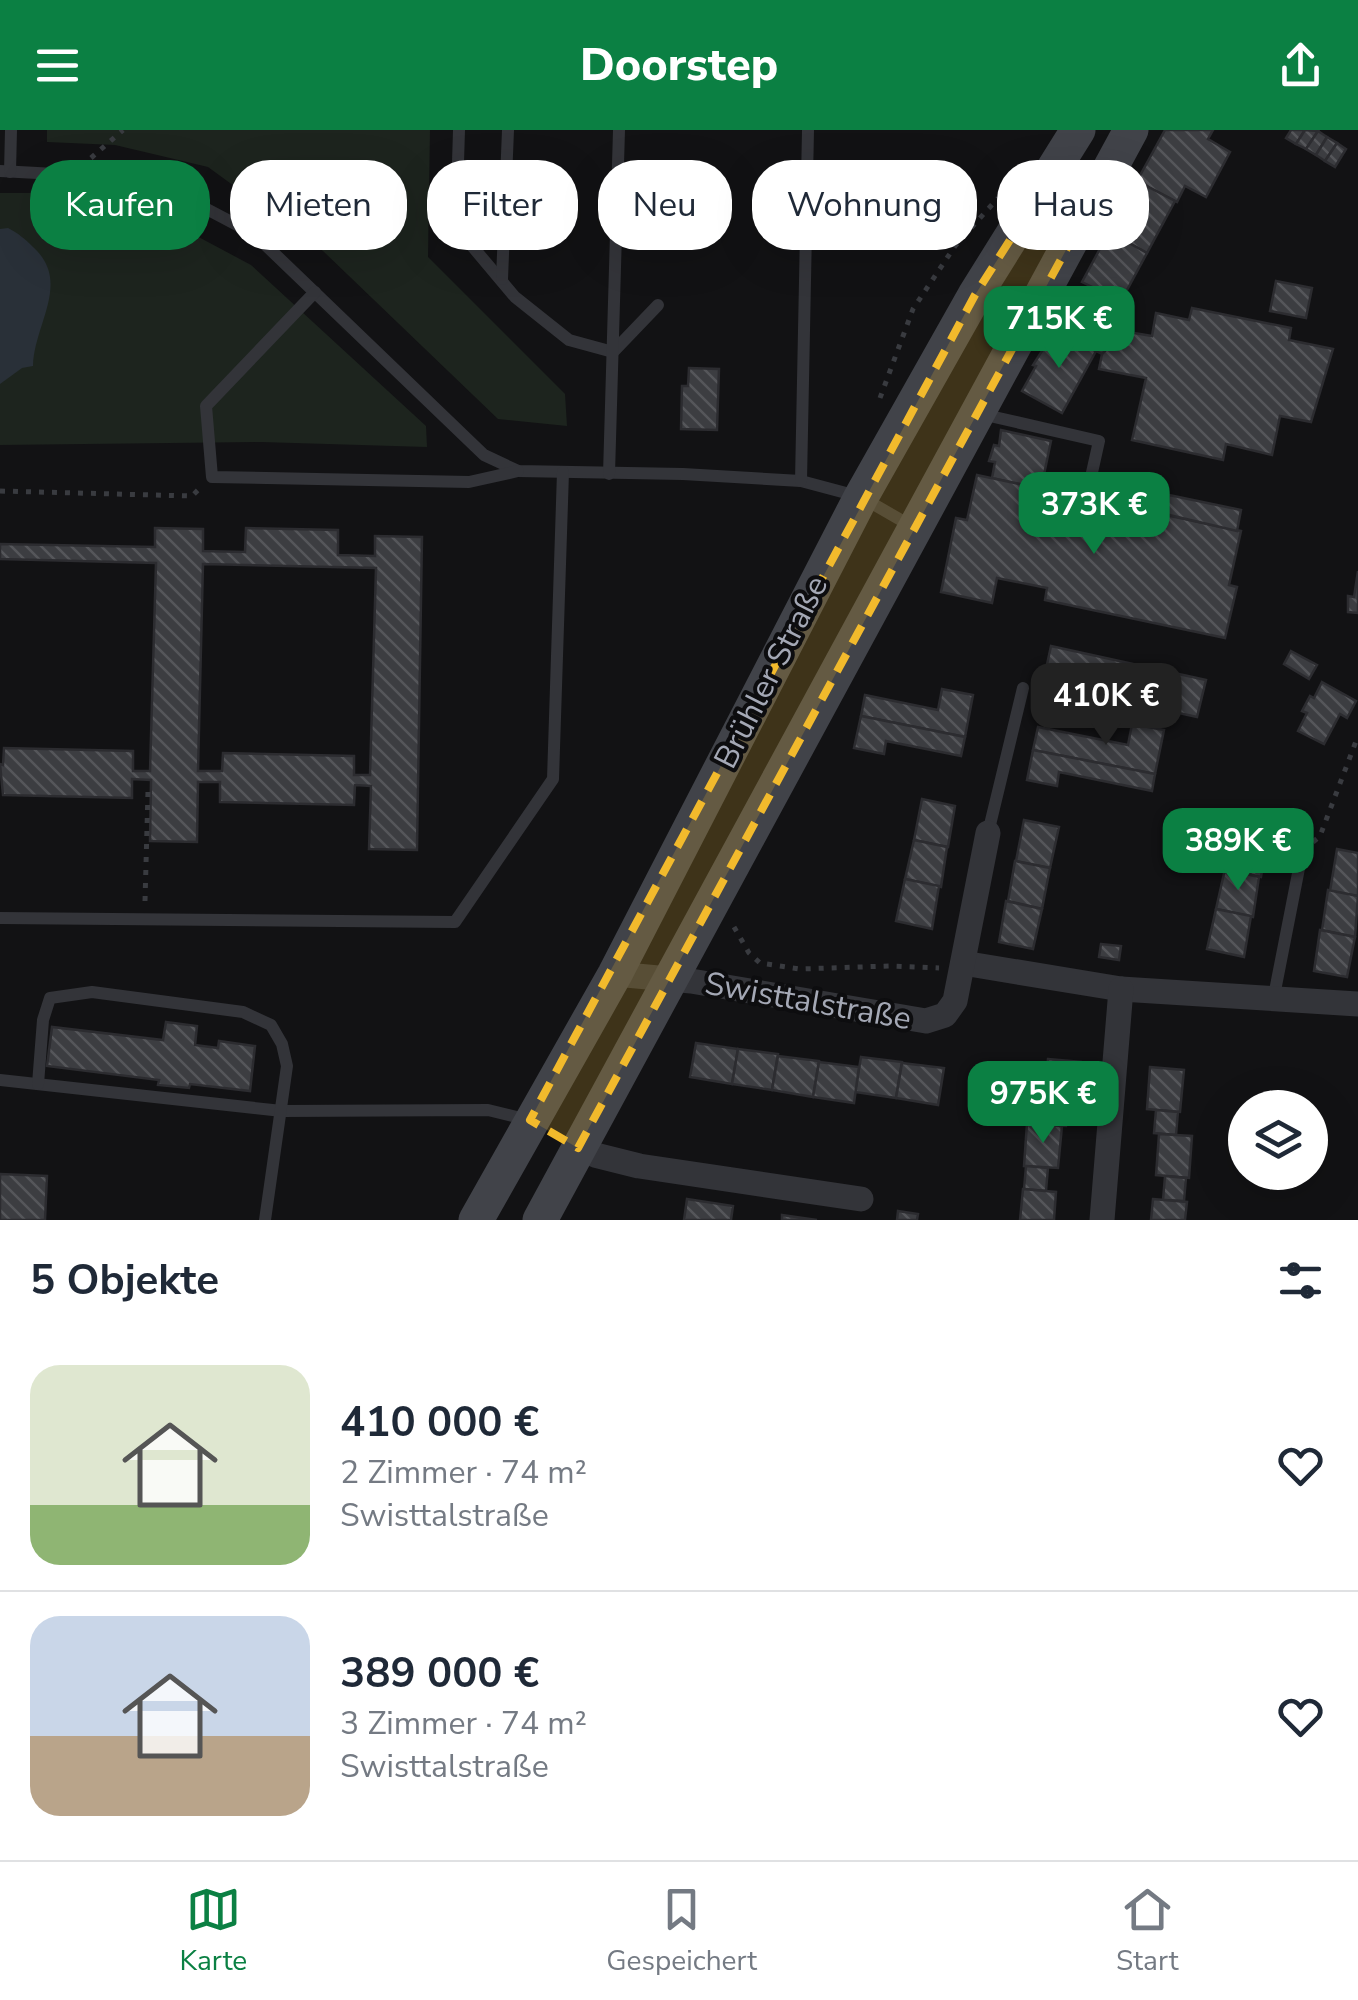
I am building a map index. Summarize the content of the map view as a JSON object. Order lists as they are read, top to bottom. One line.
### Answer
{"streets":{"main road":["Brühler Straße"],"street":["Swisttalstraße"]},"crossings":[["Brühler Straße","Swisttalstraße"]],"page":{"header":"Doorstep","chip":["Kaufen","Mieten","Filter","Neu","Wohnung","Haus"],"price":["715K €","373K €","410K €","389K €","975K €"],"heading":"5 Objekte","list":[{"name":"410 000 €","note":"2 Zimmer · 74 m² · Swisttalstraße"},{"name":"389 000 €","note":"3 Zimmer · 74 m² · Swisttalstraße"}],"tabs":["Karte","Gespeichert","Start"]}}
